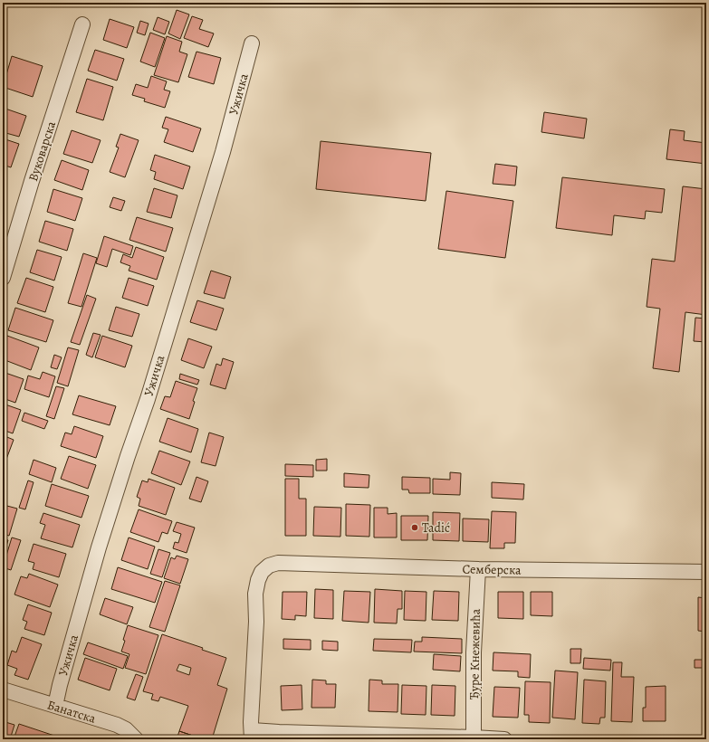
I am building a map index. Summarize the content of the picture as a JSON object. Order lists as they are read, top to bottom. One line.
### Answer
{"streets":{"street":["Ужичка","Вуковарска","Семберска","Ђуре Кнежевића","Банатска"]},"crossings":[["Ужичка","Банатска"],["Семберска","Ђуре Кнежевића"]],"places":["Tadić"]}
